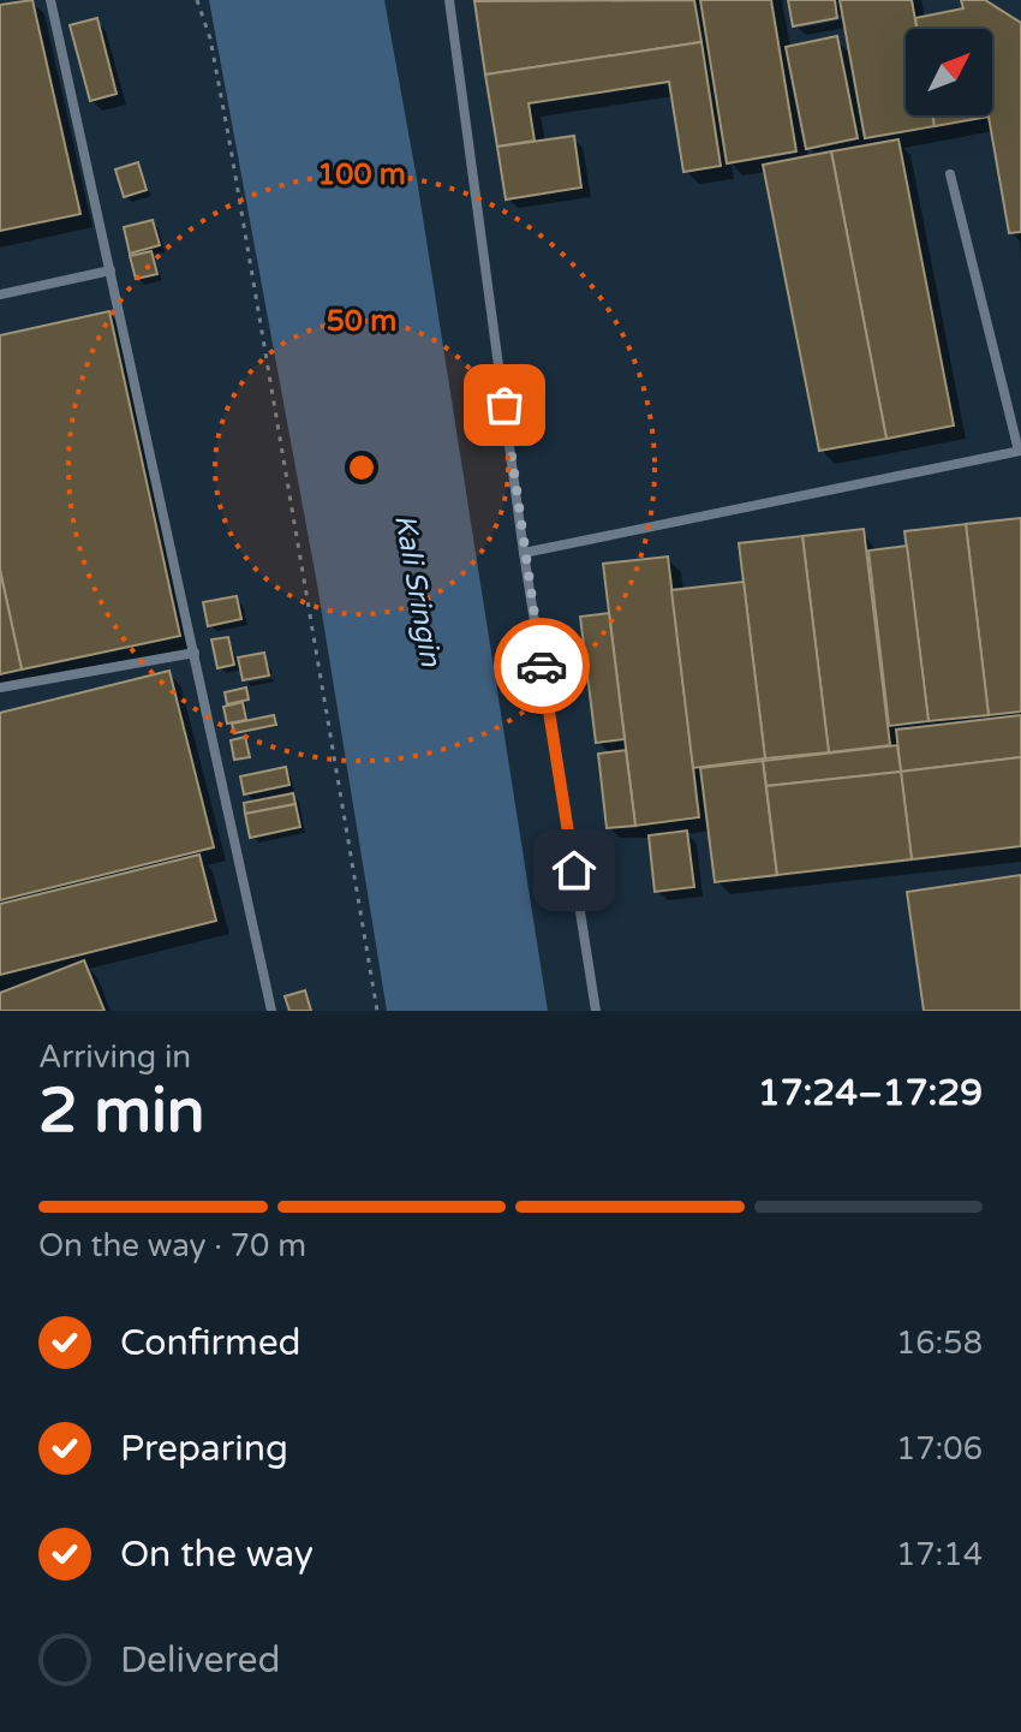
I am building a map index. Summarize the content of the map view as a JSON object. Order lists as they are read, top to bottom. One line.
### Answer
{"water":["Kali Sringin"],"north":"top right","page":{"heading":["2 min","Arriving in","17:24–17:29"],"bar":"On the way · 70 m","list":[["Confirmed","16:58"],["Preparing","17:06"],["On the way","17:14"],"Delivered"]},"rings":["100 m","50 m"]}
